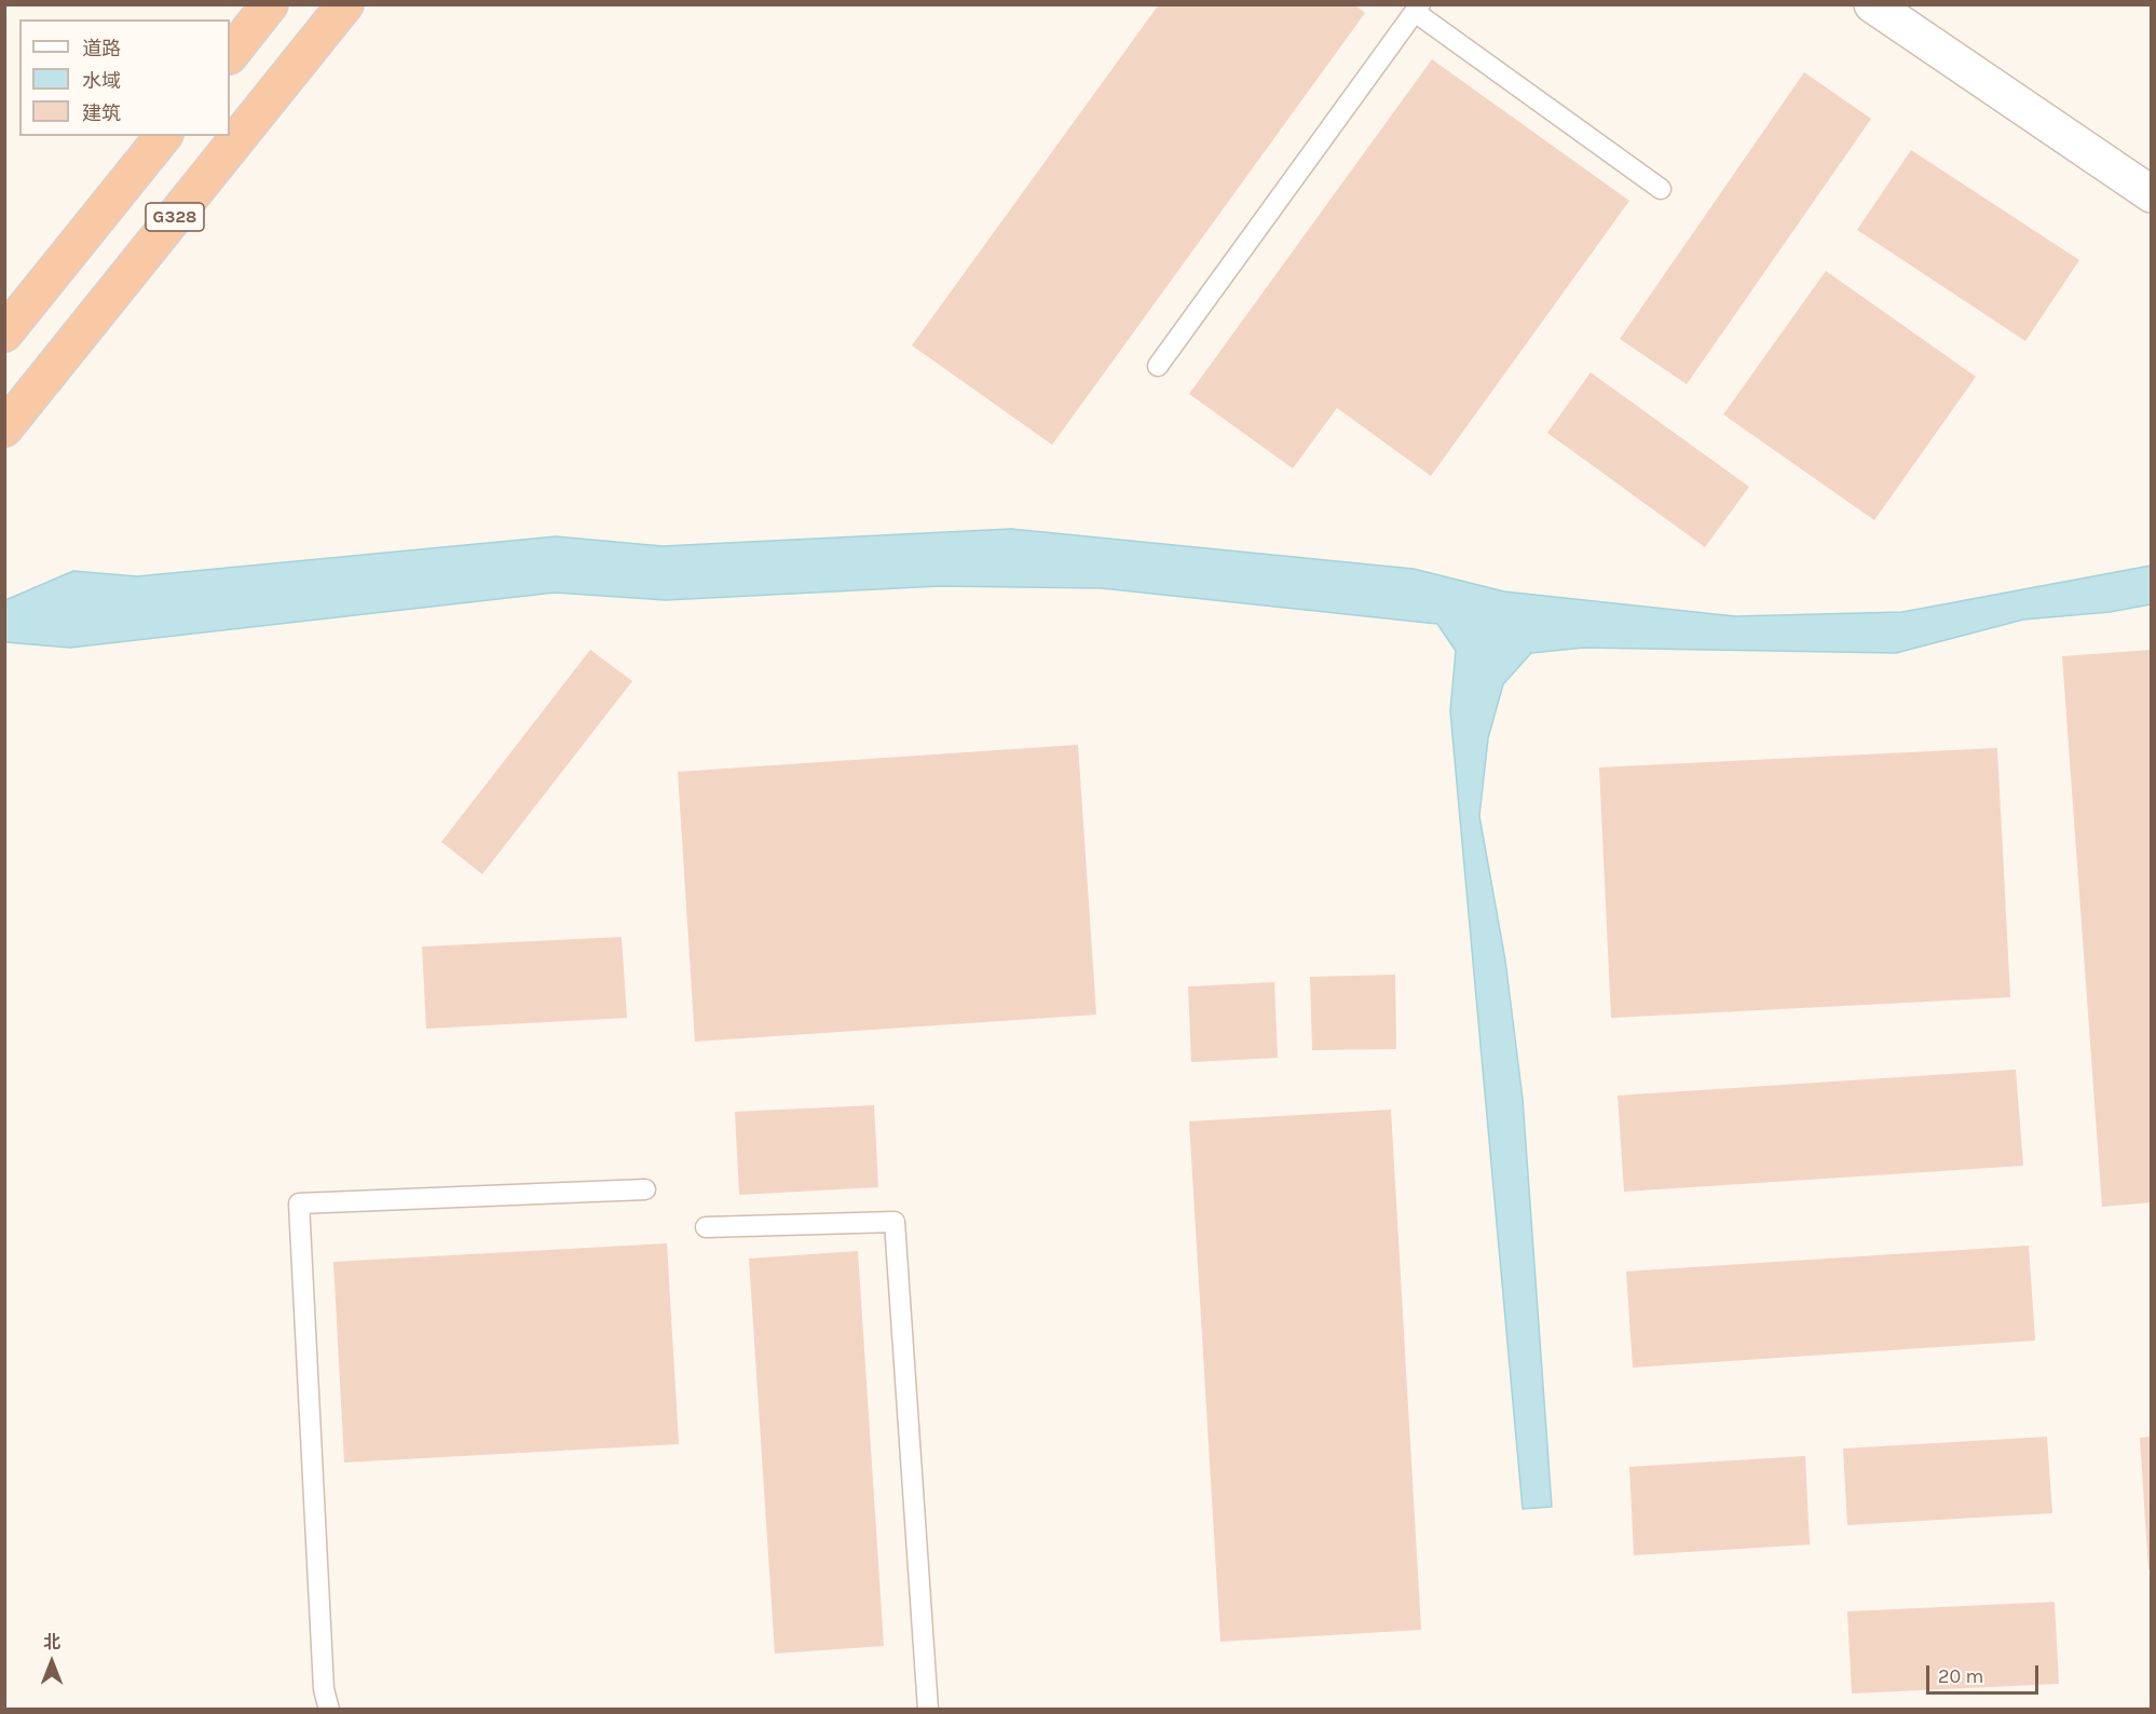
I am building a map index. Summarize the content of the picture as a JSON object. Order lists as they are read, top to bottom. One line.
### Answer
{"streets":{"highway":["G328"]},"legend":["道路","水域","建筑"],"scale_bar":"20 m","north":"top"}
